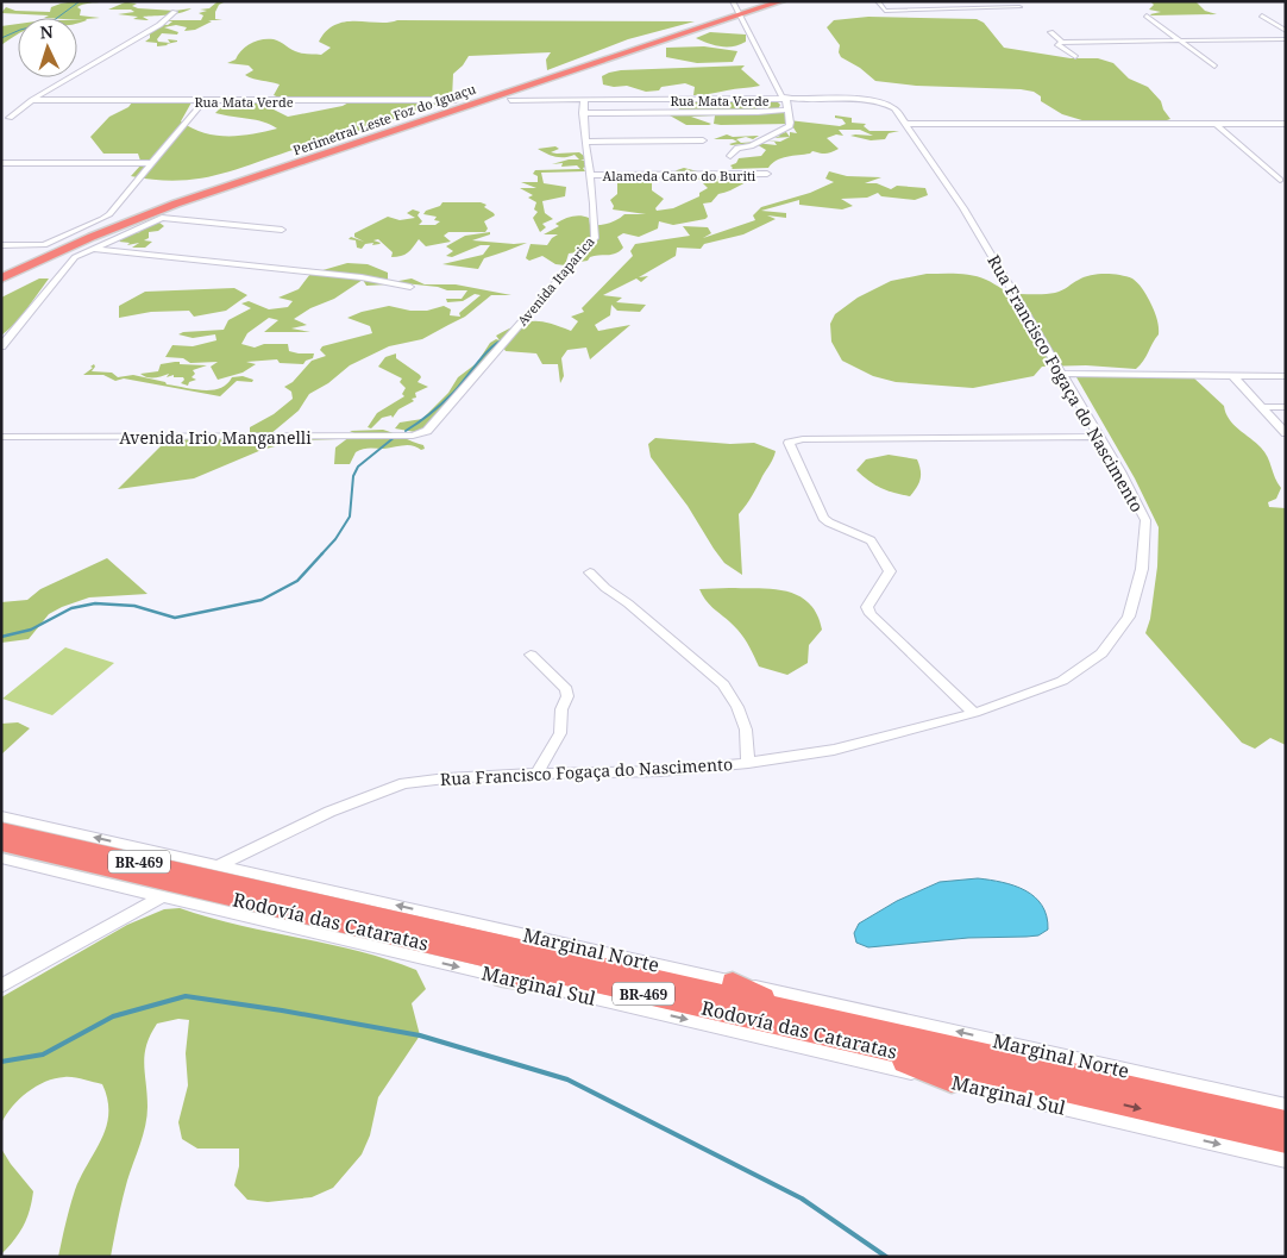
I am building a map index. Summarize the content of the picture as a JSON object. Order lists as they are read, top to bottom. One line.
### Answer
{"streets":{"highway":["Perimetral Leste Foz do Iguaçu","BR-469","Rodovía das Cataratas"],"street":["Rua Mata Verde","Alameda Canto do Buriti","Avenida Itaparica","Rua Francisco Fogaça do Nascimento","Avenida Irio Manganelli","Marginal Norte","Marginal Sul"]},"crossings":[["Rua Mata Verde","Avenida Itaparica"],["Rua Mata Verde","Rua Francisco Fogaça do Nascimento"],["Alameda Canto do Buriti","Avenida Itaparica"],["Avenida Itaparica","Avenida Irio Manganelli"],["Rua Francisco Fogaça do Nascimento","Marginal Norte"]],"one_way":["Marginal Norte","Marginal Sul"],"north":"top"}
